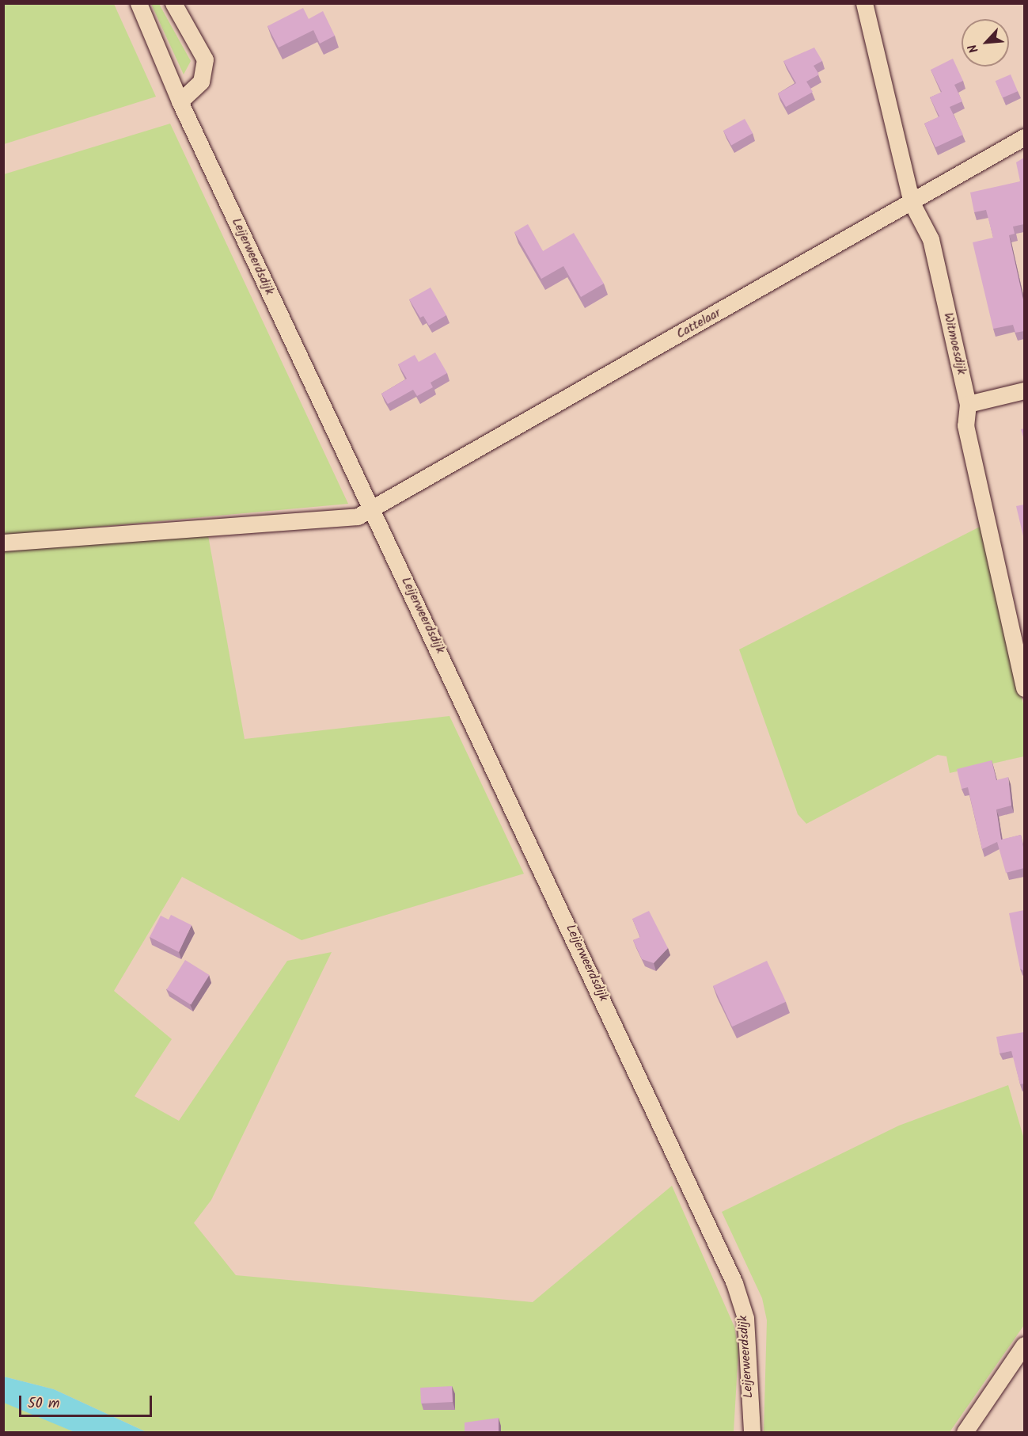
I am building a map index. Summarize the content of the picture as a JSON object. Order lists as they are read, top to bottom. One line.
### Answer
{"streets":{"street":["Leijerweerdsdijk","Cattelaar","Witmoesdijk"]},"crossings":[["Leijerweerdsdijk","Cattelaar"],["Cattelaar","Witmoesdijk"]],"scale_bar":"50 m","north":"bottom left"}
